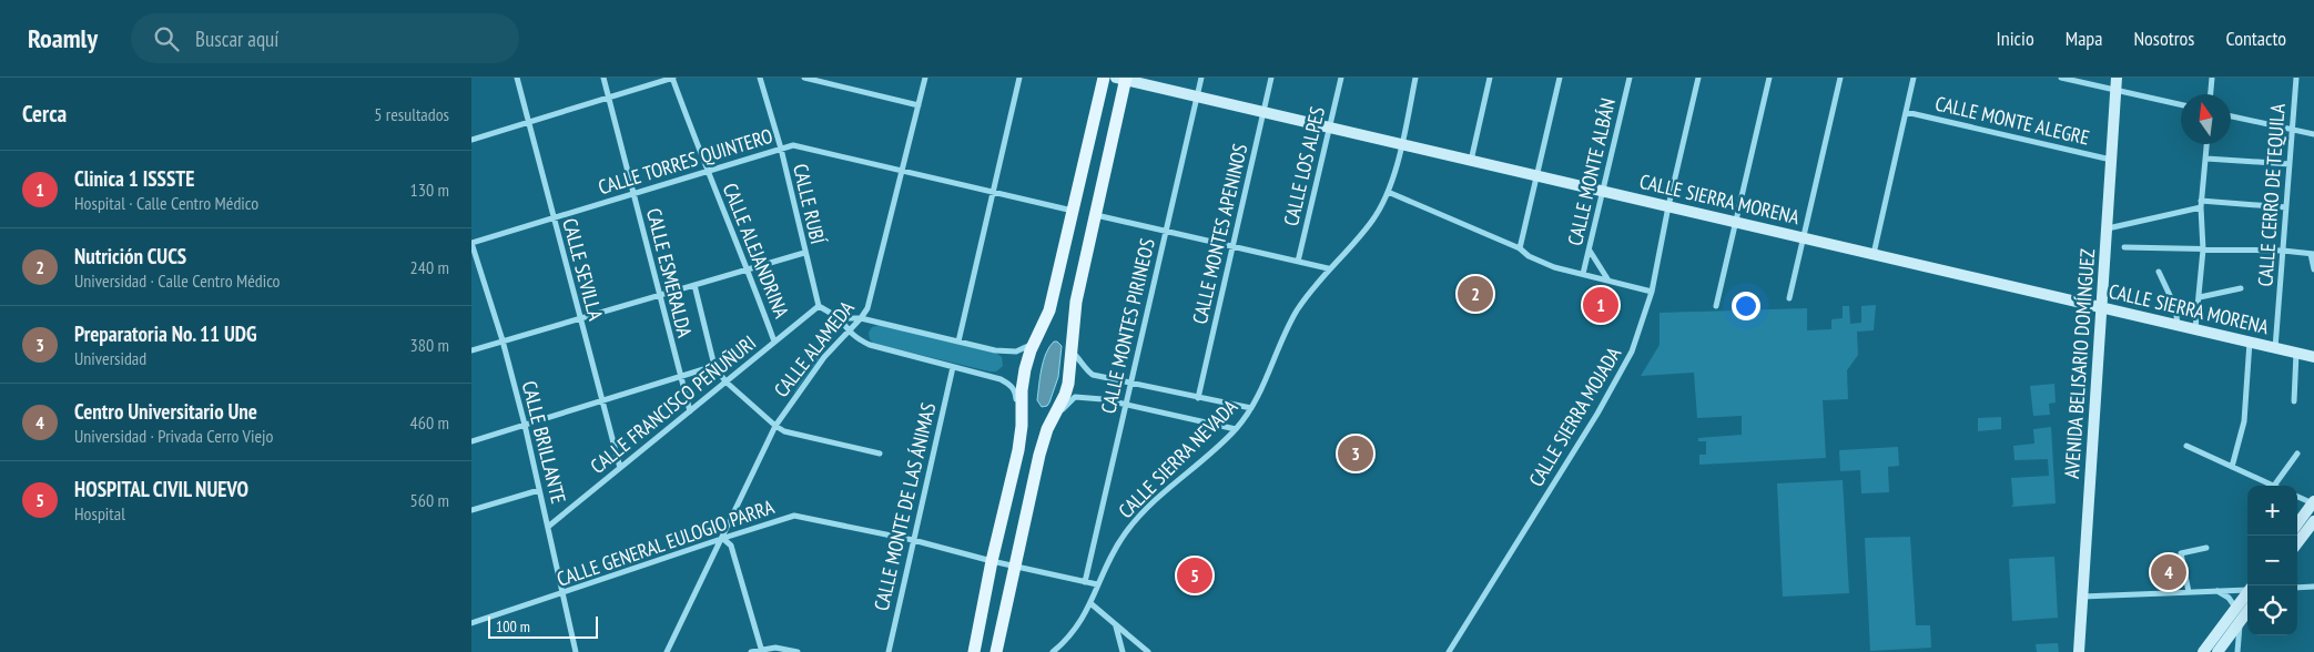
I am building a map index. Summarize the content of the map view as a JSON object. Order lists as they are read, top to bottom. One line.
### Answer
{"streets":{"street":["CALLE MONTE ALEGRE","CALLE TORRES QUINTERO","CALLE LOS ALPES","CALLE MONTE ALBÁN","CALLE CERRO DE TEQUILA","CALLE SIERRA MORENA","CALLE RUBÍ","CALLE MONTES APENINOS","CALLE ALEJANDRINA","CALLE SEVILLA","CALLE ESMERALDA","CALLE MONTES PIRINEOS","CALLE ALAMEDA","AVENIDA BELISARIO DOMÍNGUEZ","CALLE FRANCISCO PEÑUÑURI","CALLE SIERRA MOJADA","CALLE BRILLANTE","CALLE SIERRA NEVADA","CALLE MONTE DE LAS ÁNIMAS","CALLE GENERAL EULOGIO PARRA"]},"crossings":[["CALLE MONTE ALEGRE","AVENIDA BELISARIO DOMÍNGUEZ"],["CALLE TORRES QUINTERO","CALLE RUBÍ"],["CALLE TORRES QUINTERO","CALLE ALEJANDRINA"],["CALLE TORRES QUINTERO","CALLE SEVILLA"],["CALLE TORRES QUINTERO","CALLE ESMERALDA"],["CALLE TORRES QUINTERO","CALLE ALAMEDA"],["CALLE TORRES QUINTERO","CALLE BRILLANTE"],["CALLE LOS ALPES","CALLE SIERRA MORENA"],["CALLE MONTE ALBÁN","CALLE SIERRA MORENA"],["CALLE CERRO DE TEQUILA","CALLE SIERRA MORENA"],["CALLE SIERRA MORENA","CALLE MONTES APENINOS"],["CALLE SIERRA MORENA","CALLE MONTES PIRINEOS"],["CALLE SIERRA MORENA","AVENIDA BELISARIO DOMÍNGUEZ"],["CALLE SIERRA MORENA","CALLE SIERRA MOJADA"],["CALLE SIERRA MORENA","CALLE SIERRA NEVADA"],["CALLE RUBÍ","CALLE FRANCISCO PEÑUÑURI"],["CALLE ALEJANDRINA","CALLE FRANCISCO PEÑUÑURI"],["CALLE SEVILLA","CALLE FRANCISCO PEÑUÑURI"],["CALLE ESMERALDA","CALLE FRANCISCO PEÑUÑURI"],["CALLE MONTES PIRINEOS","CALLE GENERAL EULOGIO PARRA"],["CALLE ALAMEDA","CALLE GENERAL EULOGIO PARRA"],["CALLE FRANCISCO PEÑUÑURI","CALLE BRILLANTE"],["CALLE BRILLANTE","CALLE GENERAL EULOGIO PARRA"],["CALLE SIERRA NEVADA","CALLE GENERAL EULOGIO PARRA"],["CALLE MONTE DE LAS ÁNIMAS","CALLE GENERAL EULOGIO PARRA"]],"scale_bar":"100 m","north":"top","page":{"header":"Roamly","search":"Buscar aquí","nav":["Inicio","Mapa","Nosotros","Contacto"],"heading":["Cerca","5 resultados"],"list":[{"mark":"1","name":"Clinica 1 ISSSTE","note":"Hospital · Calle Centro Médico","value":"130 m"},{"mark":"2","name":"Nutrición CUCS","note":"Universidad · Calle Centro Médico","value":"240 m"},{"mark":"3","name":"Preparatoria No. 11 UDG","note":"Universidad","value":"380 m"},{"mark":"4","name":"Centro Universitario Une","note":"Universidad · Privada Cerro Viejo","value":"460 m"},{"mark":"5","name":"HOSPITAL CIVIL NUEVO","note":"Hospital","value":"560 m"}],"pins":["2","1","3","4","5"],"map_buttons":["+","−"],"scale":"100 m"}}
